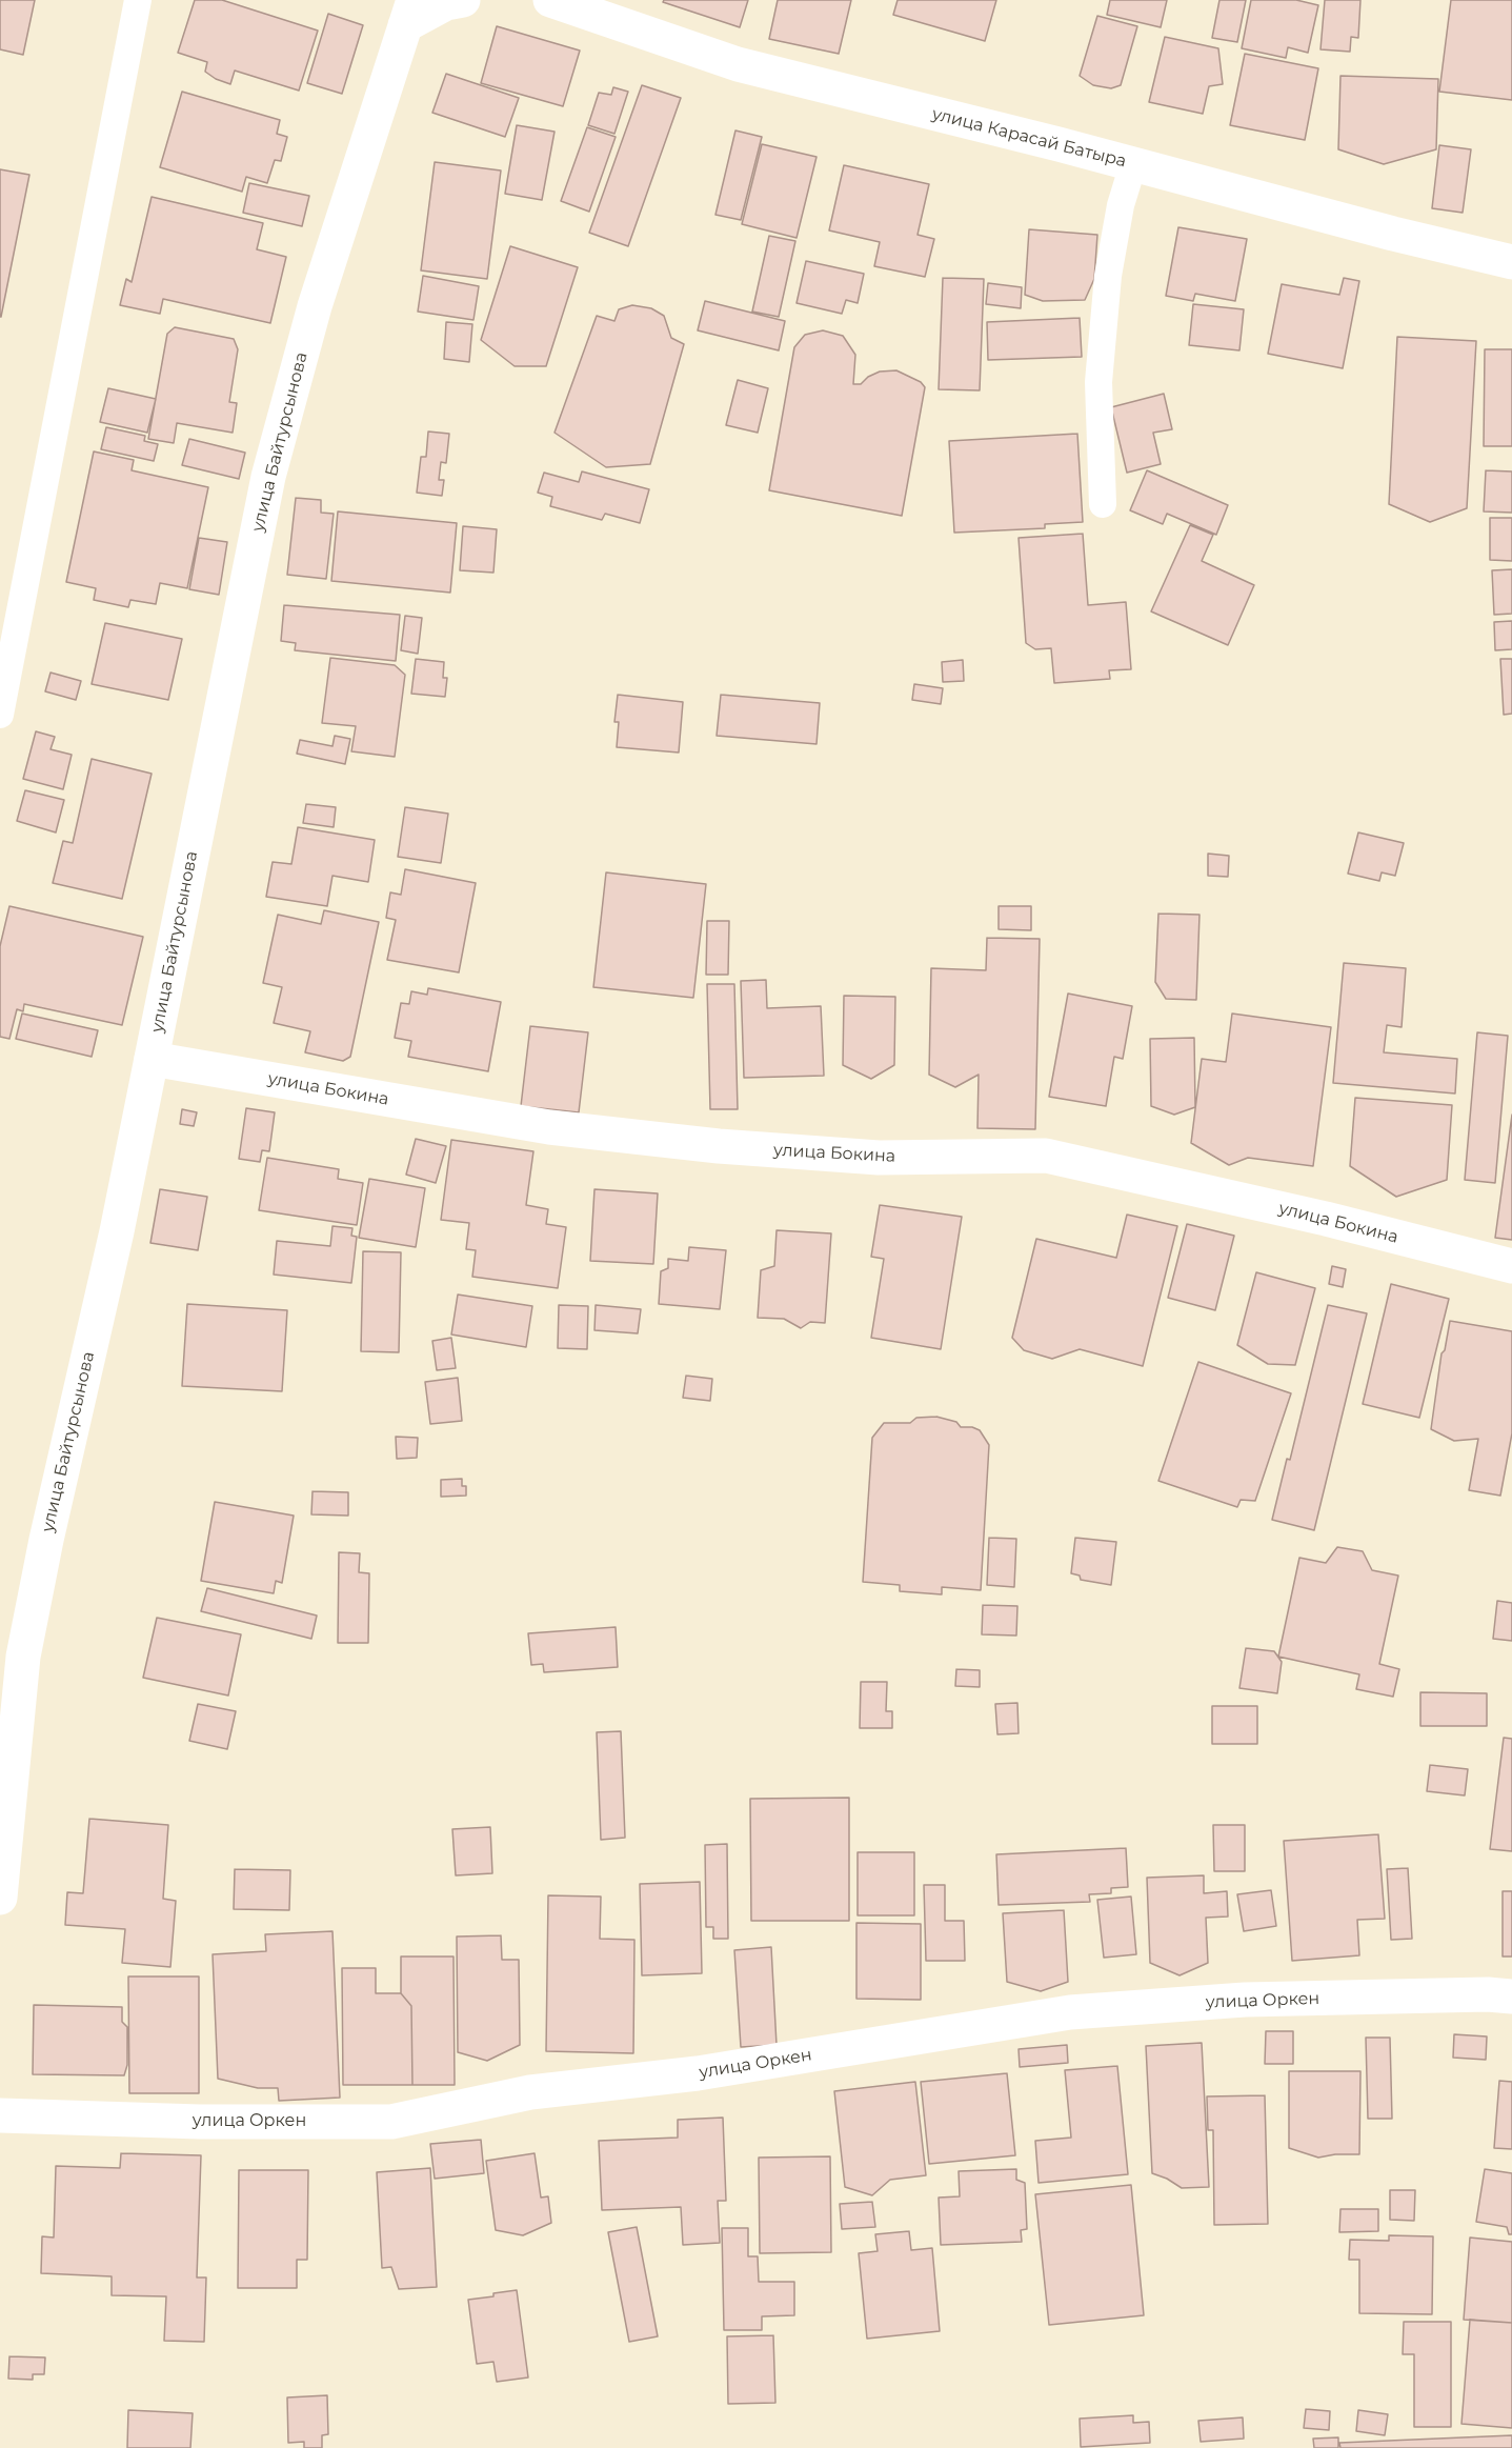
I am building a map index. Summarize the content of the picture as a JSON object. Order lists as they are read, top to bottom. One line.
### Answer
{"streets":{"street":["улица Карасай Батыра","улица Байтурсынова","улица Бокина","улица Оркен"]},"crossings":[["улица Байтурсынова","улица Бокина"]]}
